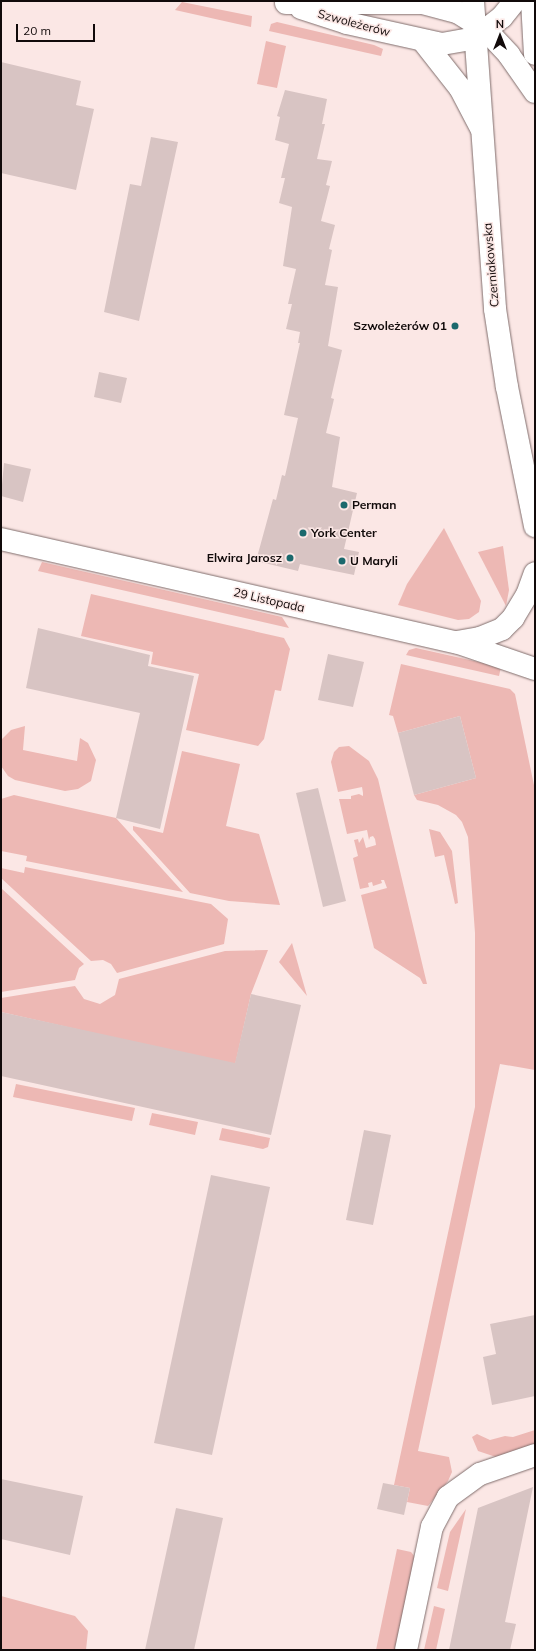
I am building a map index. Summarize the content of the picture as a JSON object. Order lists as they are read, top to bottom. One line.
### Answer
{"streets":{"street":["Szwoleżerów","Czerniakowska","29 Listopada"]},"crossings":[["Szwoleżerów","Czerniakowska"]],"places":["Szwoleżerów 01","Perman","York Center","Elwira Jarosz","U Maryli"],"scale_bar":"20 m","north":"top"}
